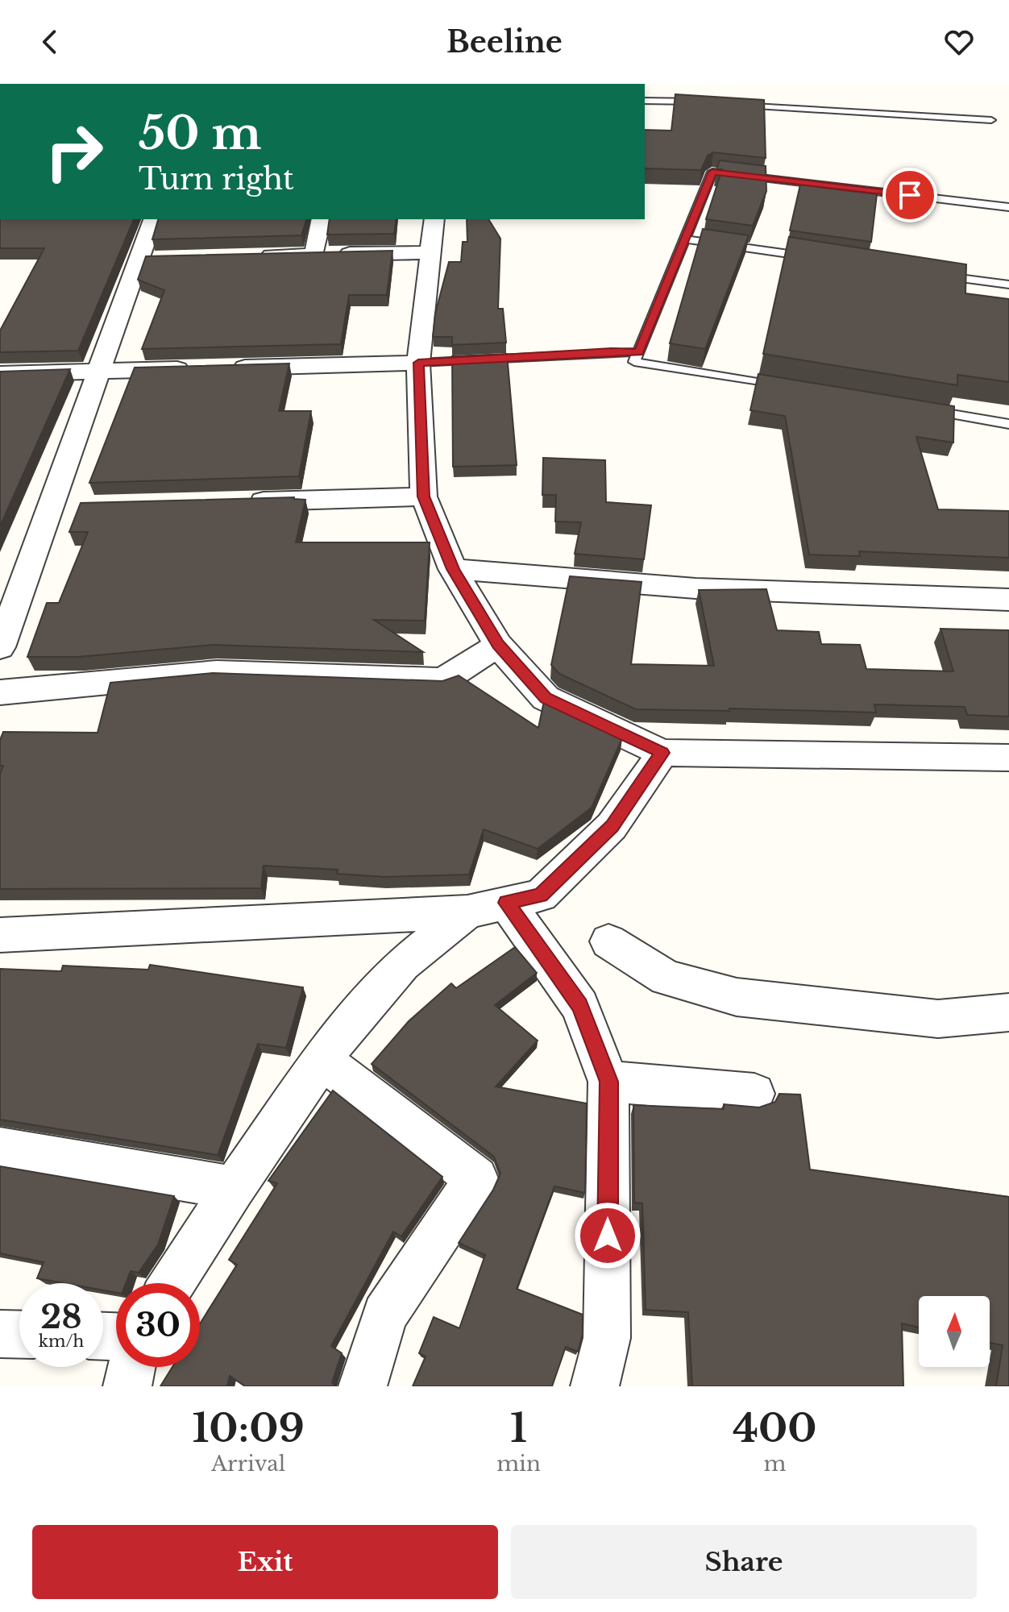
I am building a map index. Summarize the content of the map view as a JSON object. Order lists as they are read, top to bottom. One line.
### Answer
{"north":"top","page":{"header":"Beeline","turn":["50 m","Turn right"],"speed":"28 km/h","limit":"30","eta":["10:09","Arrival","1","min","400","m"],"buttons":["Exit","Share"]}}
